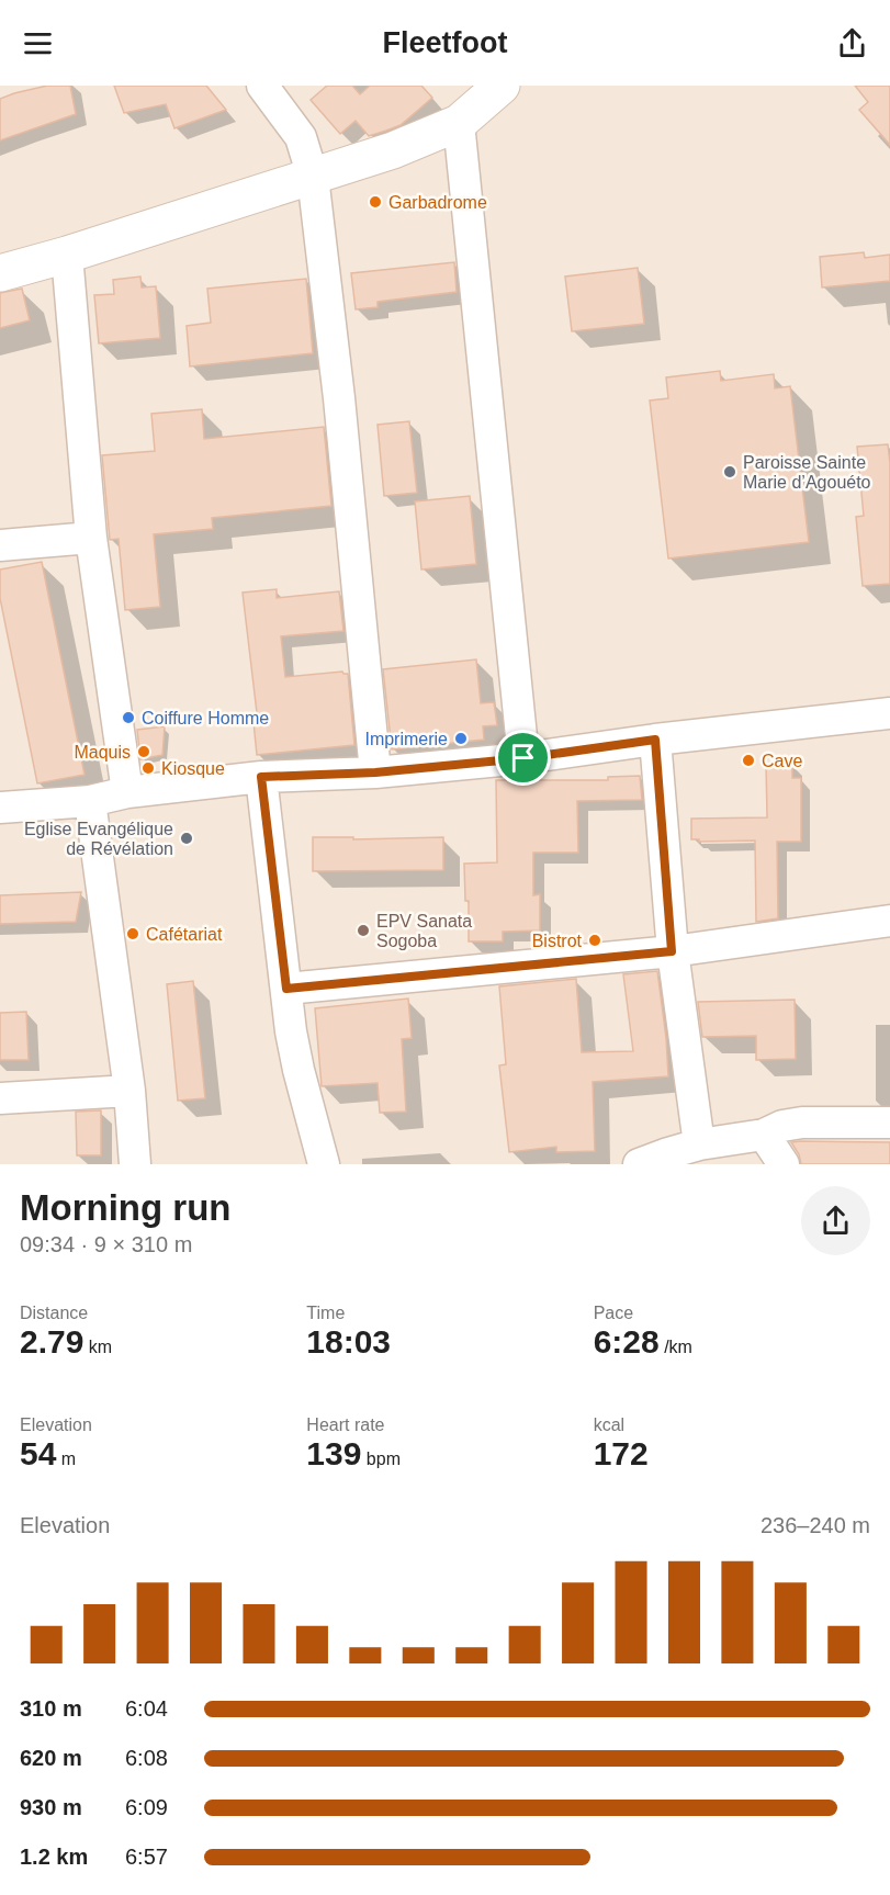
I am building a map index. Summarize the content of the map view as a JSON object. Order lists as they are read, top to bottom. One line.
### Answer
{"places":["Garbadrome","Paroisse Sainte Marie d’Agouéto","Coiffure Homme","Imprimerie","Maquis","Cave","Kiosque","Eglise Evangélique de Révélation","EPV Sanata Sogoba","Cafétariat","Bistrot"],"page":{"header":"Fleetfoot","heading":["Morning run","09:34 · 9 × 310 m"],"stats":[["Distance","2.79 km"],["Time","18:03"],["Pace","6:28 /km"],["Elevation","54 m"],["Heart rate","139 bpm"],["kcal","172"]],"chart":["Elevation","236–240 m"],"list":[{"name":"310 m","note":"6:04"},{"name":"620 m","note":"6:08"},{"name":"930 m","note":"6:09"},{"name":"1.2 km","note":"6:57"}]}}
